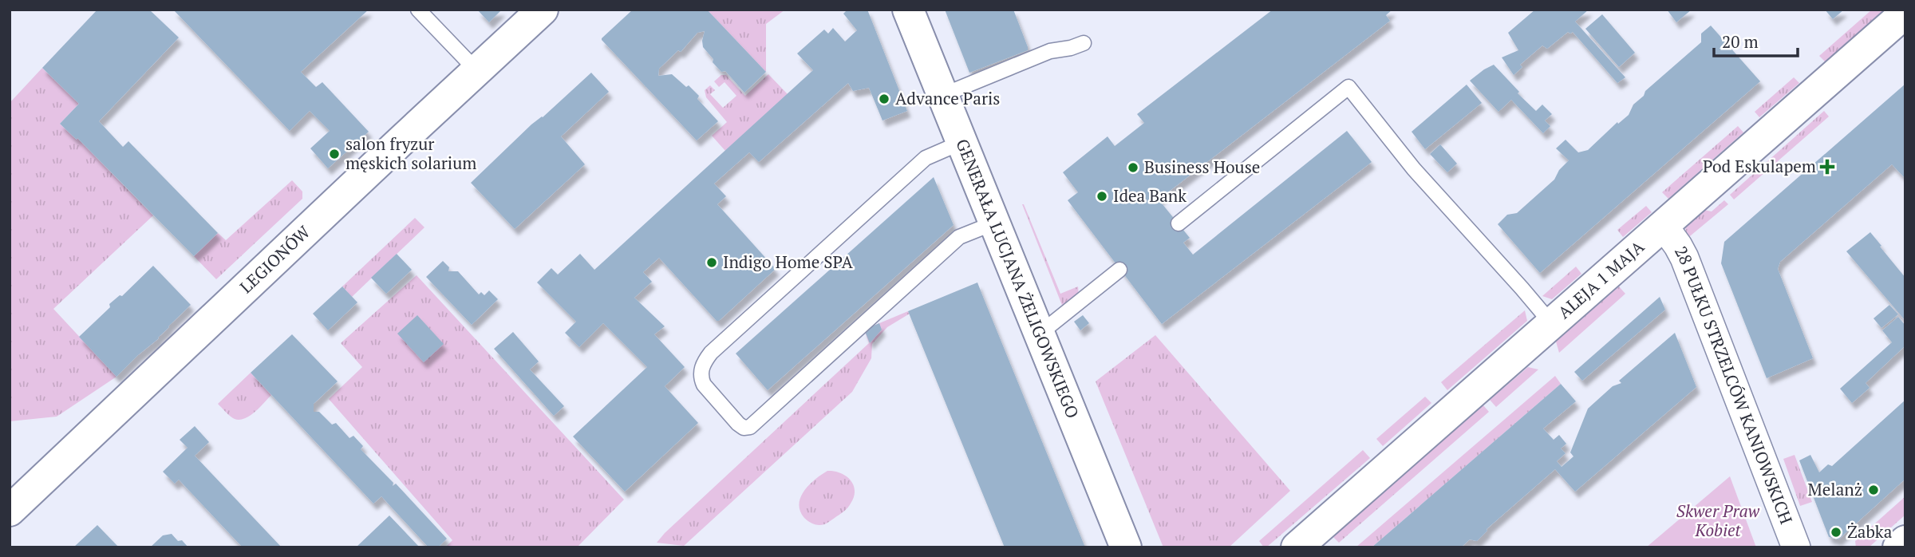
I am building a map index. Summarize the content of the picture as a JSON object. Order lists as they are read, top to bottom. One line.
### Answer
{"streets":{"street":["LEGIONÓW","GENERAŁA LUCJANA ŻELIGOWSKIEGO","ALEJA 1 MAJA","28 PUŁKU STRZELCÓW KANIOWSKICH"]},"crossings":[["ALEJA 1 MAJA","28 PUŁKU STRZELCÓW KANIOWSKICH"]],"parks":["Skwer Praw Kobiet"],"places":{"other":["Advance Paris","salon fryzur męskich solarium","Business House","Idea Bank","Indigo Home SPA","Melanż","Żabka"],"health":["Pod Eskulapem"]},"scale_bar":"20 m"}
